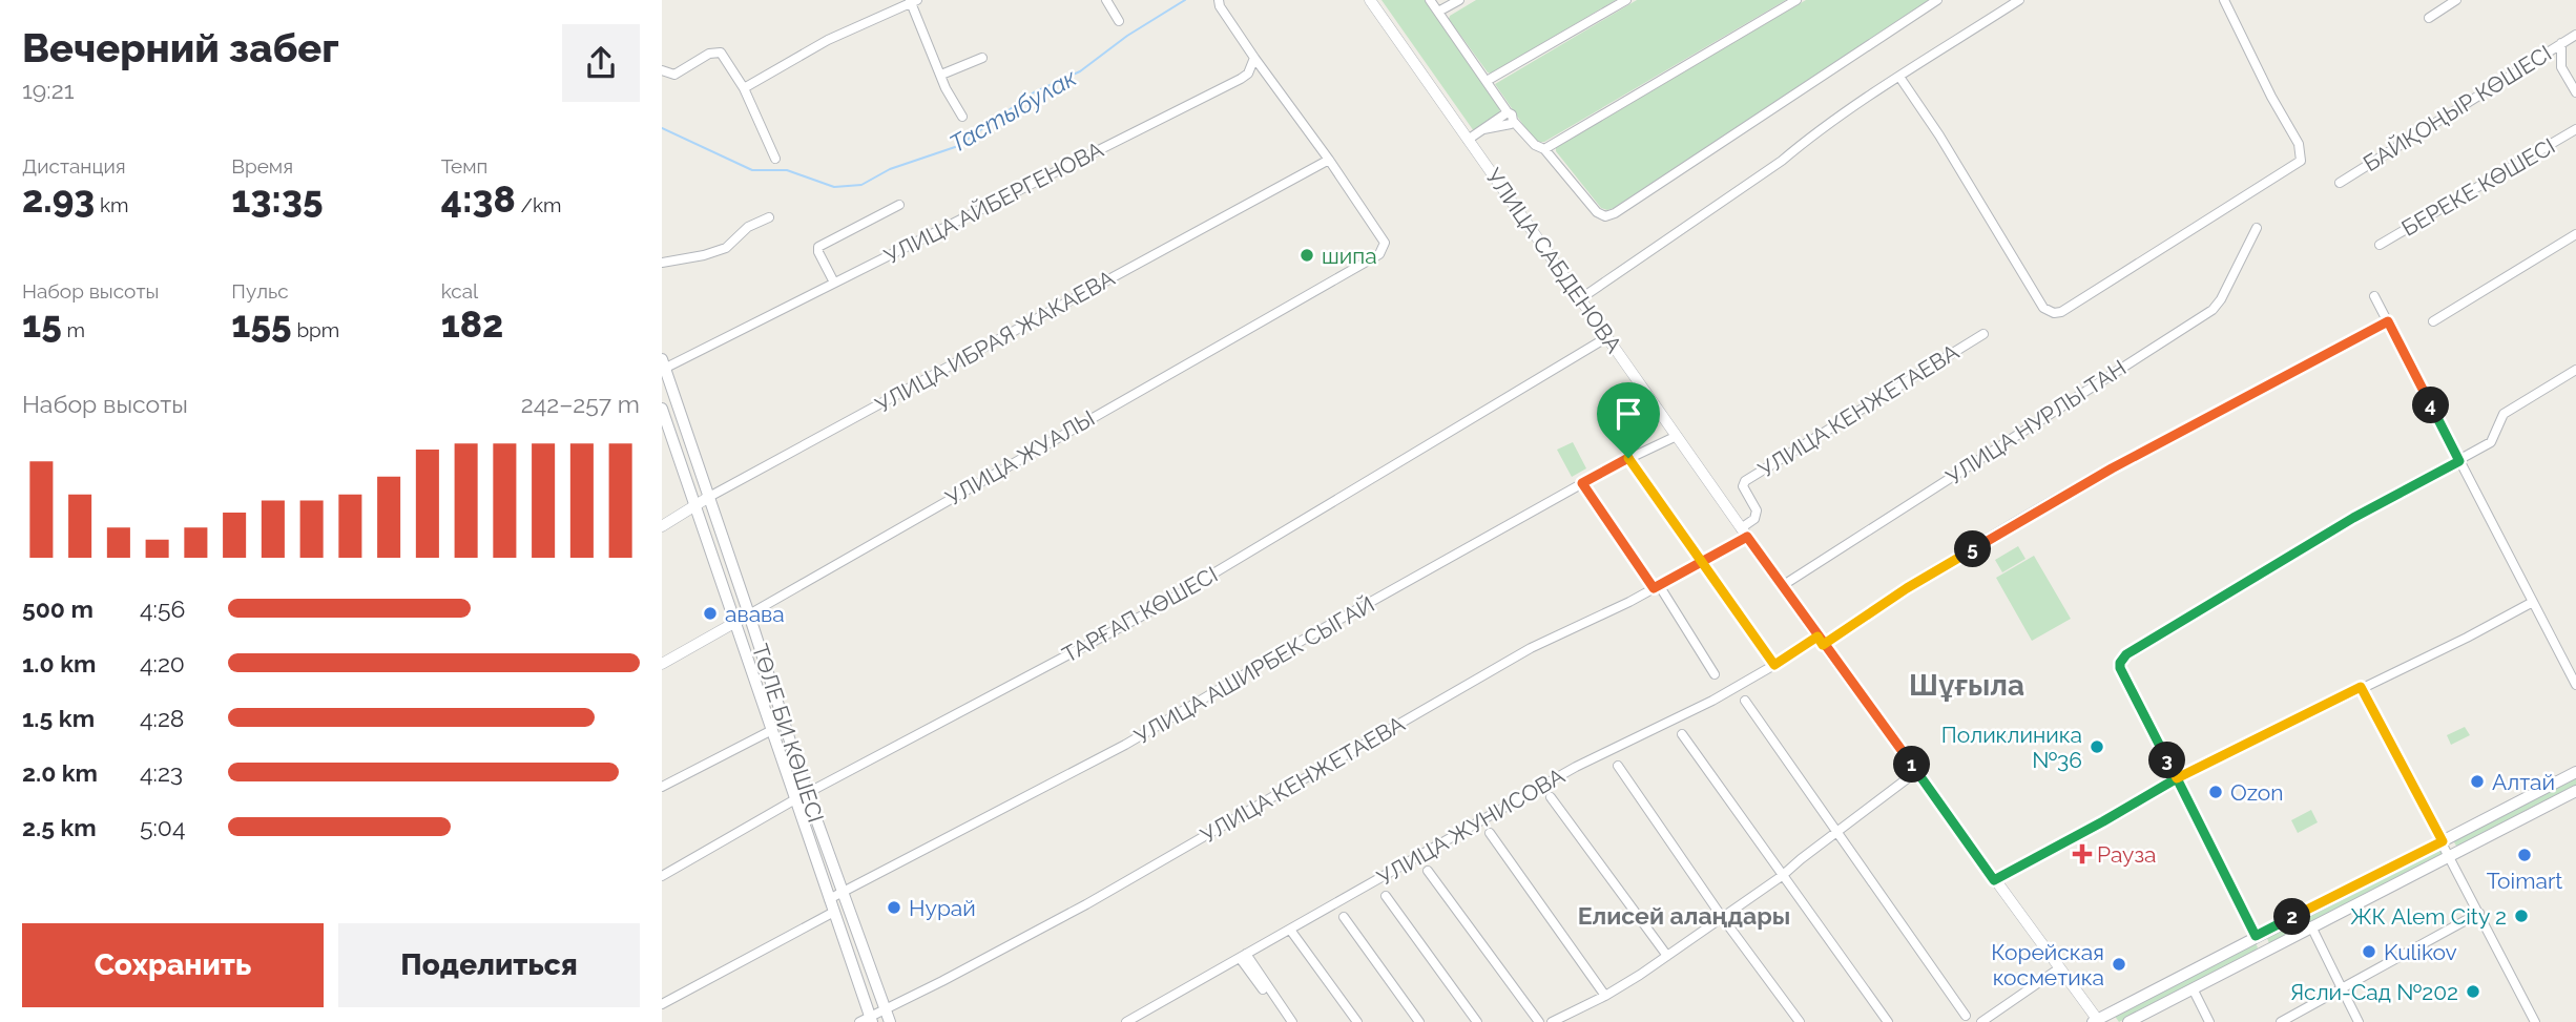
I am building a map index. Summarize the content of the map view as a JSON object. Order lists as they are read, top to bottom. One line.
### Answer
{"streets":{"main road":["ТӨЛЕ БИ КӨШЕСІ"],"street":["БАЙҚОҢЫР КӨШЕСІ","БЕРЕКЕ КӨШЕСІ","УЛИЦА АЙБЕРГЕНОВА","УЛИЦА САБДЕНОВА","УЛИЦА ИБРАЯ ЖАКАЕВА","УЛИЦА КЕНЖЕТАЕВА","УЛИЦА НУРЛЫ ТАН","УЛИЦА ЖУАЛЫ","ТАРҒАП КӨШЕСІ","УЛИЦА АШИРБЕК СЫГАЙ","УЛИЦА ЖУНИСОВА"]},"crossings":[["УЛИЦА АЙБЕРГЕНОВА","ТӨЛЕ БИ КӨШЕСІ"],["УЛИЦА САБДЕНОВА","УЛИЦА КЕНЖЕТАЕВА"],["УЛИЦА САБДЕНОВА","УЛИЦА НУРЛЫ ТАН"],["УЛИЦА САБДЕНОВА","ТАРҒАП КӨШЕСІ"],["УЛИЦА САБДЕНОВА","УЛИЦА АШИРБЕК СЫГАЙ"],["УЛИЦА САБДЕНОВА","УЛИЦА ЖУНИСОВА"],["УЛИЦА ИБРАЯ ЖАКАЕВА","УЛИЦА ЖУАЛЫ"],["УЛИЦА ИБРАЯ ЖАКАЕВА","ТӨЛЕ БИ КӨШЕСІ"],["УЛИЦА КЕНЖЕТАЕВА","ТӨЛЕ БИ КӨШЕСІ"],["УЛИЦА ЖУАЛЫ","ТӨЛЕ БИ КӨШЕСІ"],["ТАРҒАП КӨШЕСІ","ТӨЛЕ БИ КӨШЕСІ"],["УЛИЦА АШИРБЕК СЫГАЙ","ТӨЛЕ БИ КӨШЕСІ"]],"districts":["Шұғыла","Елисей алаңдары"],"water":["Тастыбулак"],"places":{"other":["шипа","авава","Поликлиника №36","Алтай","Ozon","Toimart","Нурай","ЖК Alem City 2","Kulikov","Корейская косметика","Ясли-Сад №202"],"health":["Рауза"]},"page":{"heading":["Вечерний забег","19:21"],"stats":[["Дистанция","2.93 km"],["Время","13:35"],["Темп","4:38 /km"],["Набор высоты","15 m"],["Пульс","155 bpm"],["kcal","182"]],"chart":["Набор высоты","242–257 m"],"pins":["4","5","3","1","2"],"list":[{"name":"500 m","note":"4:56"},{"name":"1.0 km","note":"4:20"},{"name":"1.5 km","note":"4:28"},{"name":"2.0 km","note":"4:23"},{"name":"2.5 km","note":"5:04"}],"buttons":["Сохранить","Поделиться"]}}
